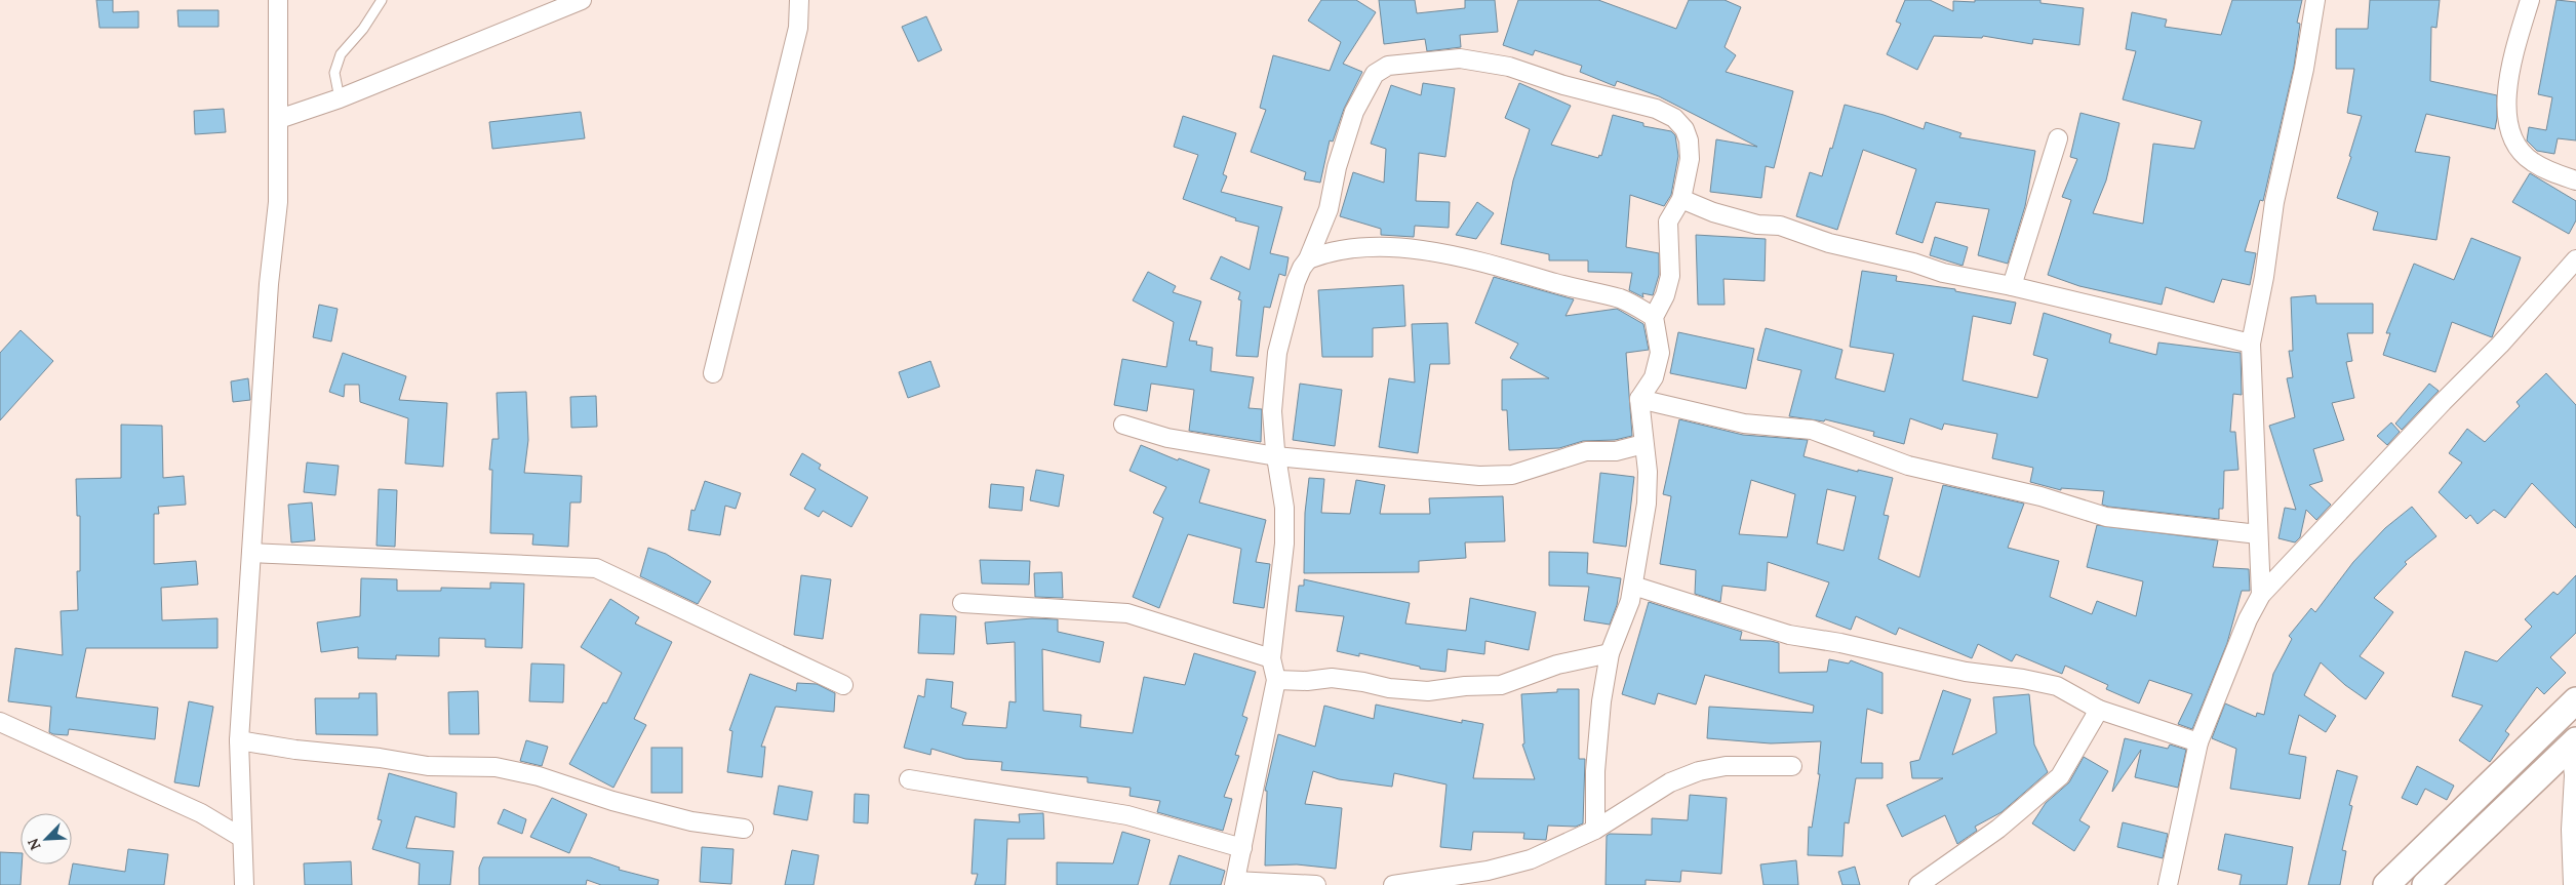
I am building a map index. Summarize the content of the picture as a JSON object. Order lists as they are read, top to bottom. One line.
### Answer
{"north":"bottom left"}
